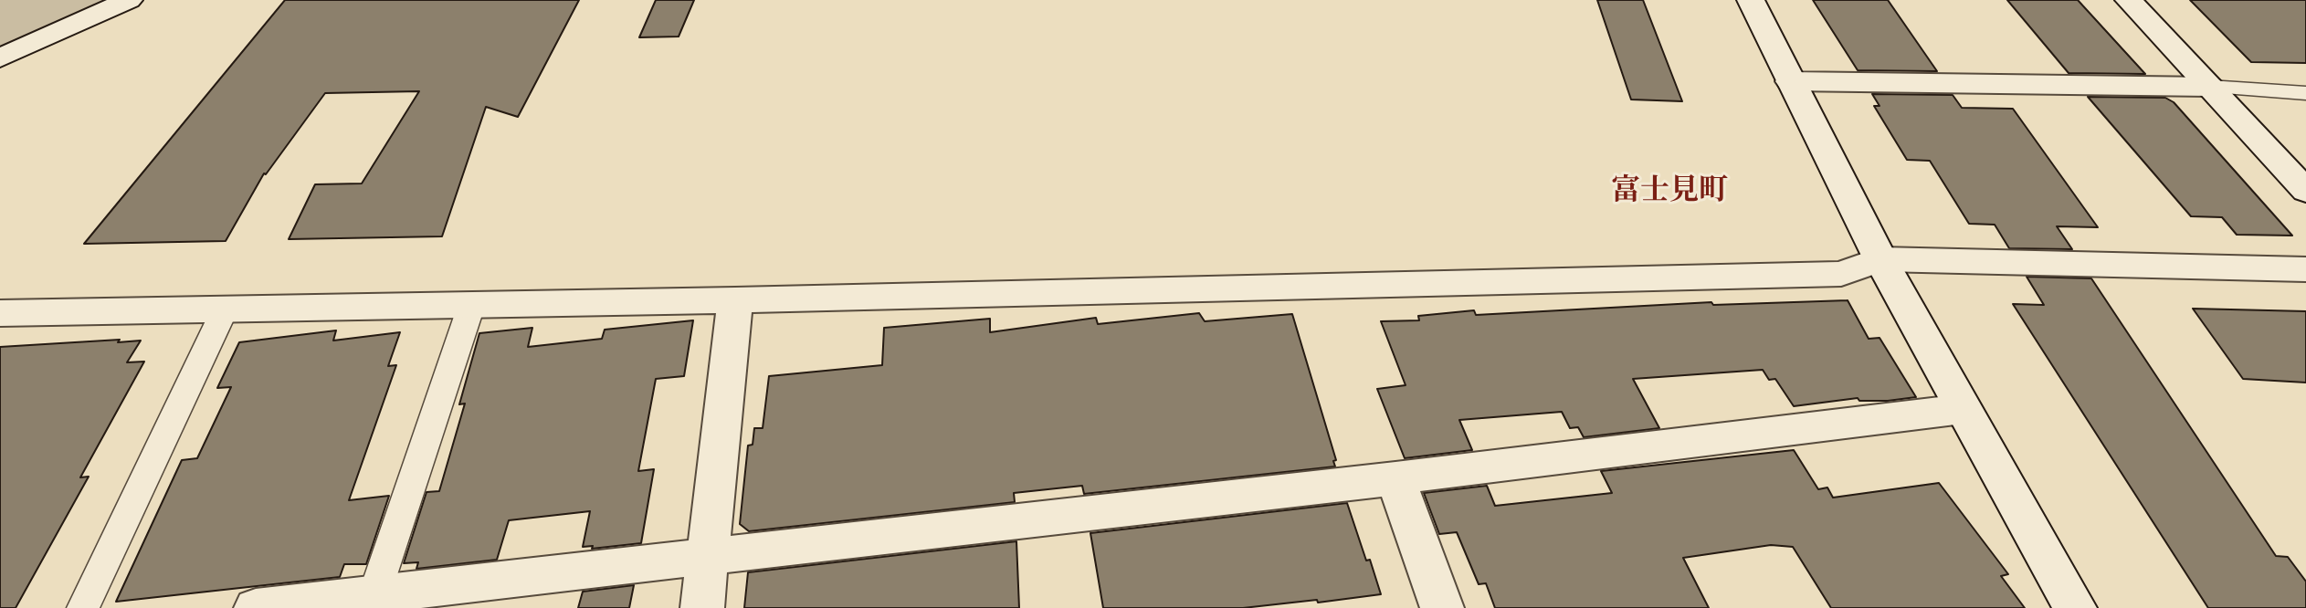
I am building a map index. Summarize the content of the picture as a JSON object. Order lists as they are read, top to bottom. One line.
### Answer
{"districts":["富士見町"]}
